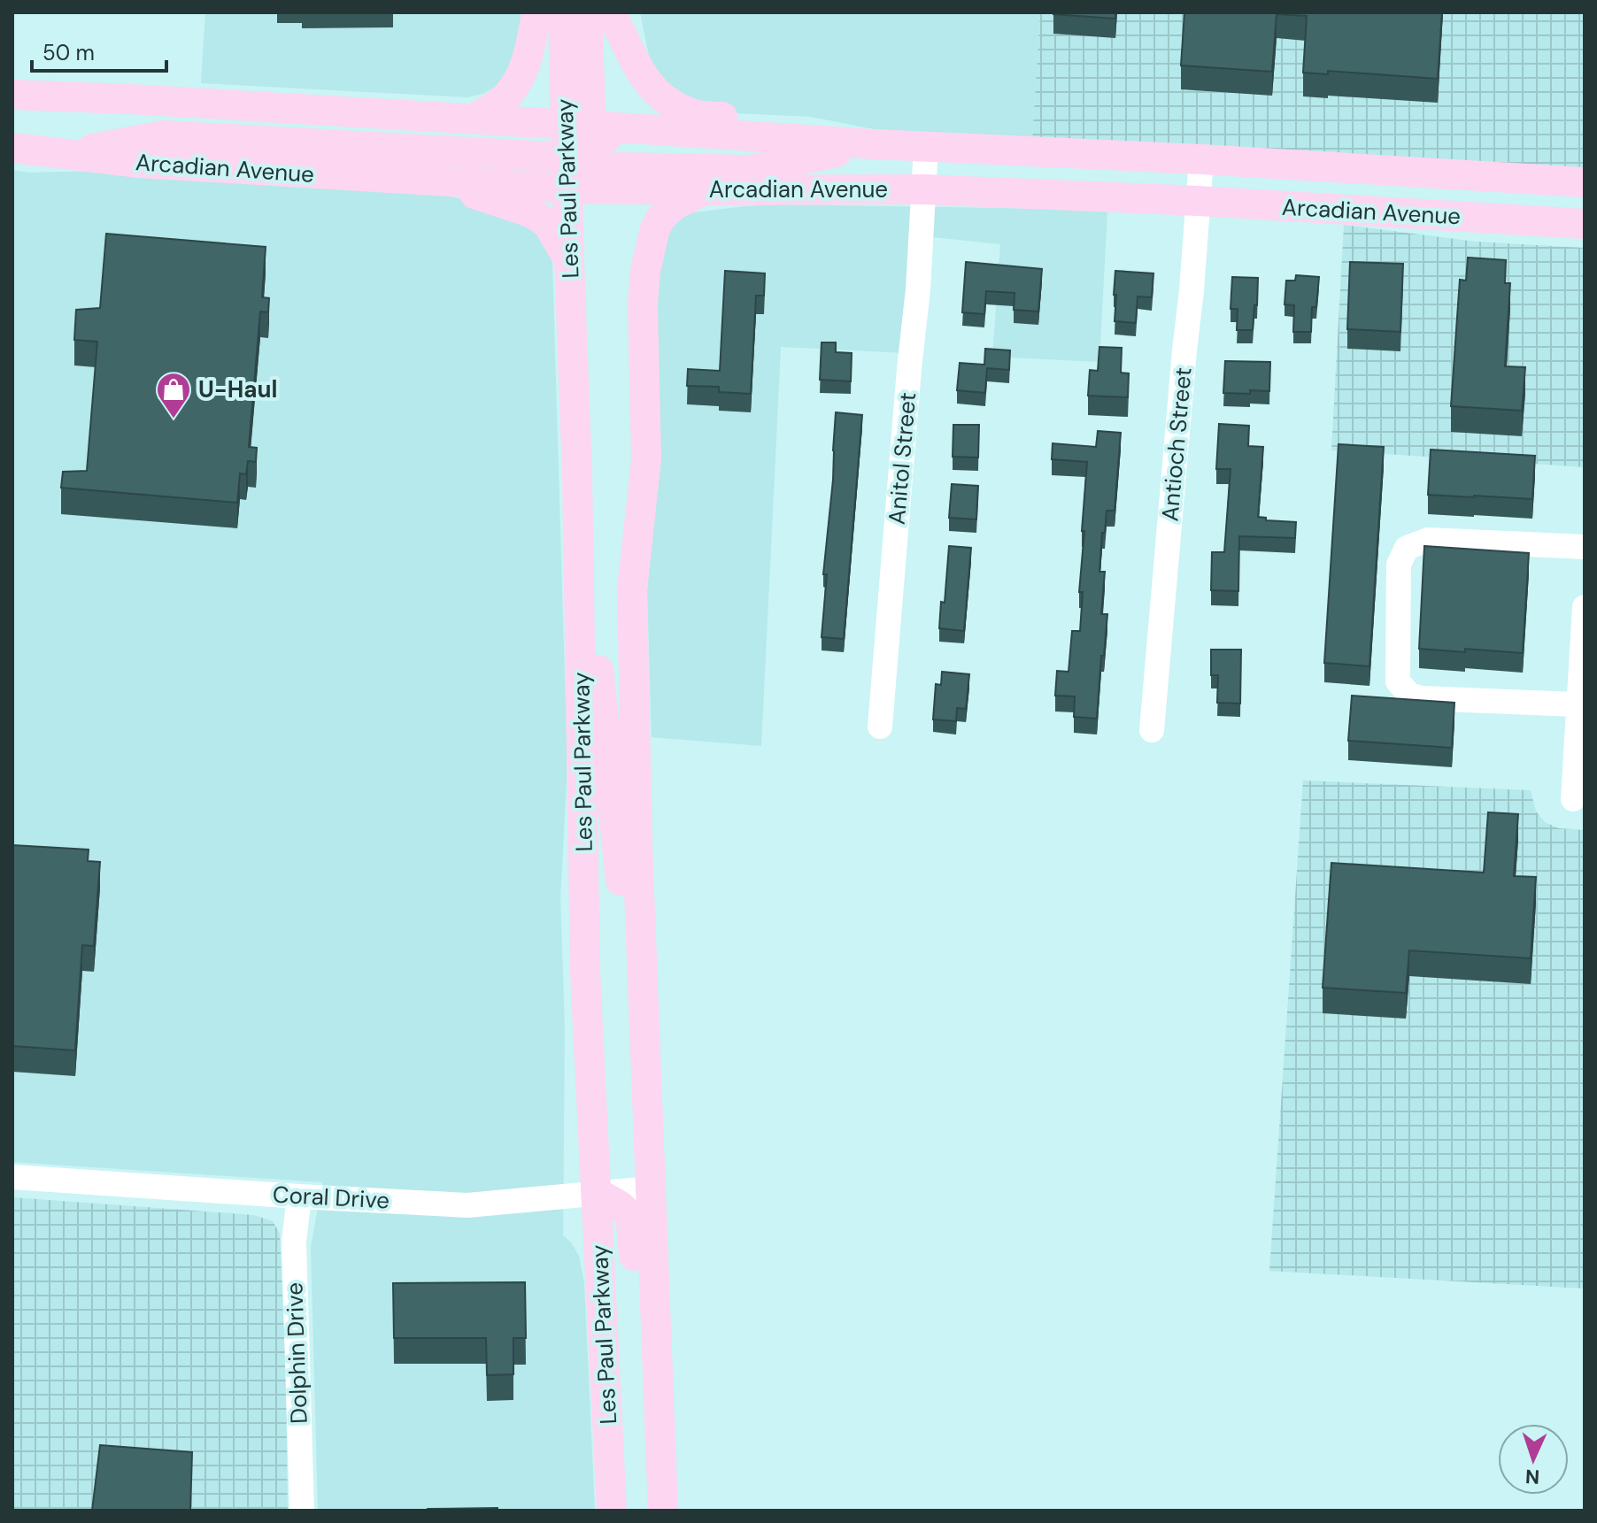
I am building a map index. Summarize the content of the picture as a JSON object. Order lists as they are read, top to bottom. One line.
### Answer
{"streets":{"main road":["Arcadian Avenue","Les Paul Parkway"],"street":["Antioch Street","Anitol Street","Coral Drive","Dolphin Drive"]},"crossings":[["Arcadian Avenue","Les Paul Parkway"],["Arcadian Avenue","Antioch Street"],["Arcadian Avenue","Anitol Street"],["Les Paul Parkway","Coral Drive"],["Coral Drive","Dolphin Drive"]],"places":{"shop":["U-Haul"]},"scale_bar":"50 m","north":"bottom"}
